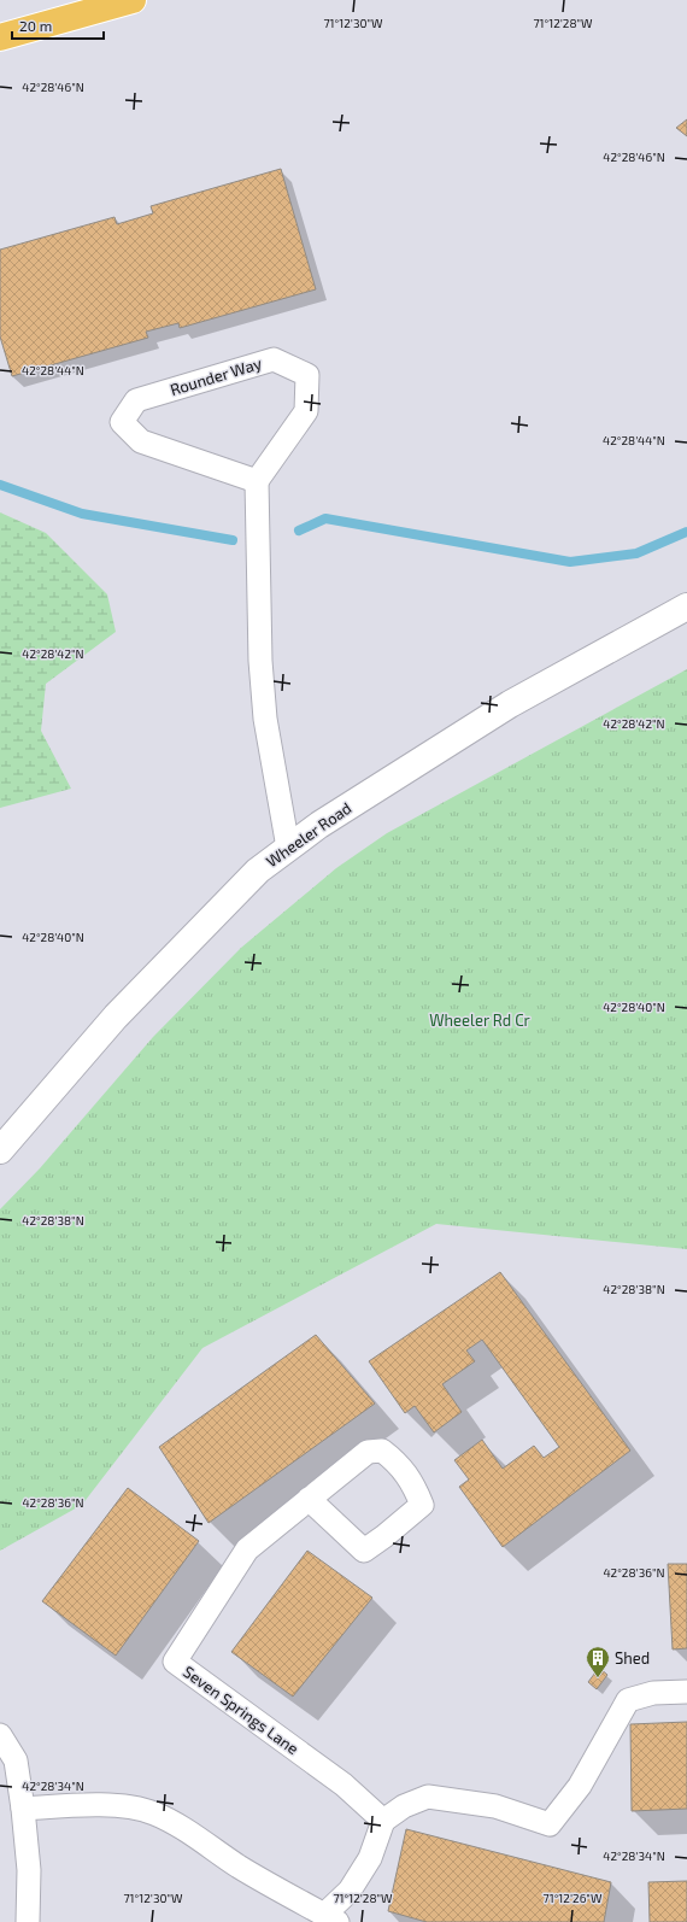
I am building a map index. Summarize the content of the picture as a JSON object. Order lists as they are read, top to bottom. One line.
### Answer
{"streets":{"main road":["Wheeler Road"],"street":["Rounder Way","Seven Springs Lane"]},"parks":["Wheeler Rd Cr"],"places":{"building":["Shed"]},"scale_bar":"20 m","coordinates":["71°12'30\"W","71°12'28\"W","42°28'46\"N","42°28'44\"N","42°28'42\"N","42°28'40\"N","42°28'38\"N","42°28'36\"N","42°28'34\"N","71°12'26\"W"]}
